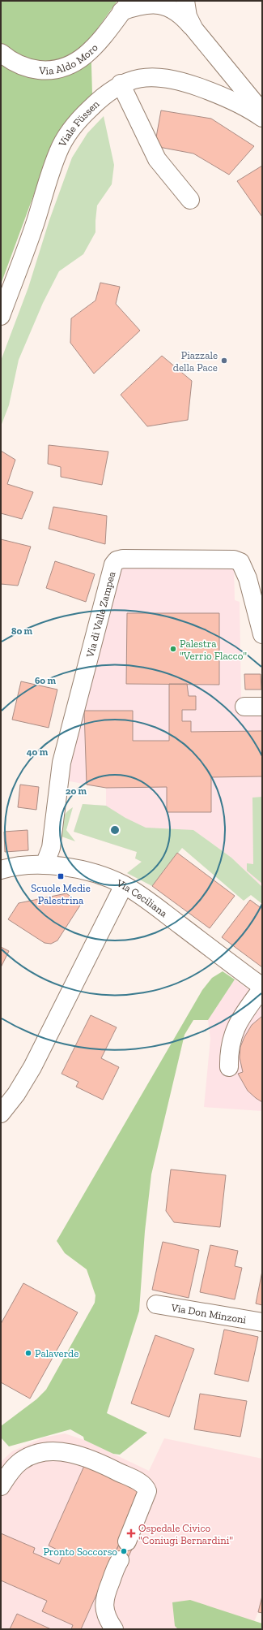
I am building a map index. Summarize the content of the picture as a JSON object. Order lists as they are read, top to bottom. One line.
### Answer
{"streets":{"street":["Via Aldo Moro","Viale Füssen","Via di Valle Zampea","Via Ceciliana","Via Don Minzoni"]},"crossings":[["Via di Valle Zampea","Via Ceciliana"]],"places":{"other":["Piazzale della Pace","Palestra \"Verrio Flacco\"","Palaverde","Pronto Soccorso"],"transit":["Scuole Medie Palestrina"],"health":["Ospedale Civico \"Coniugi Bernardini\""]},"rings":["80 m","60 m","40 m","20 m"]}
